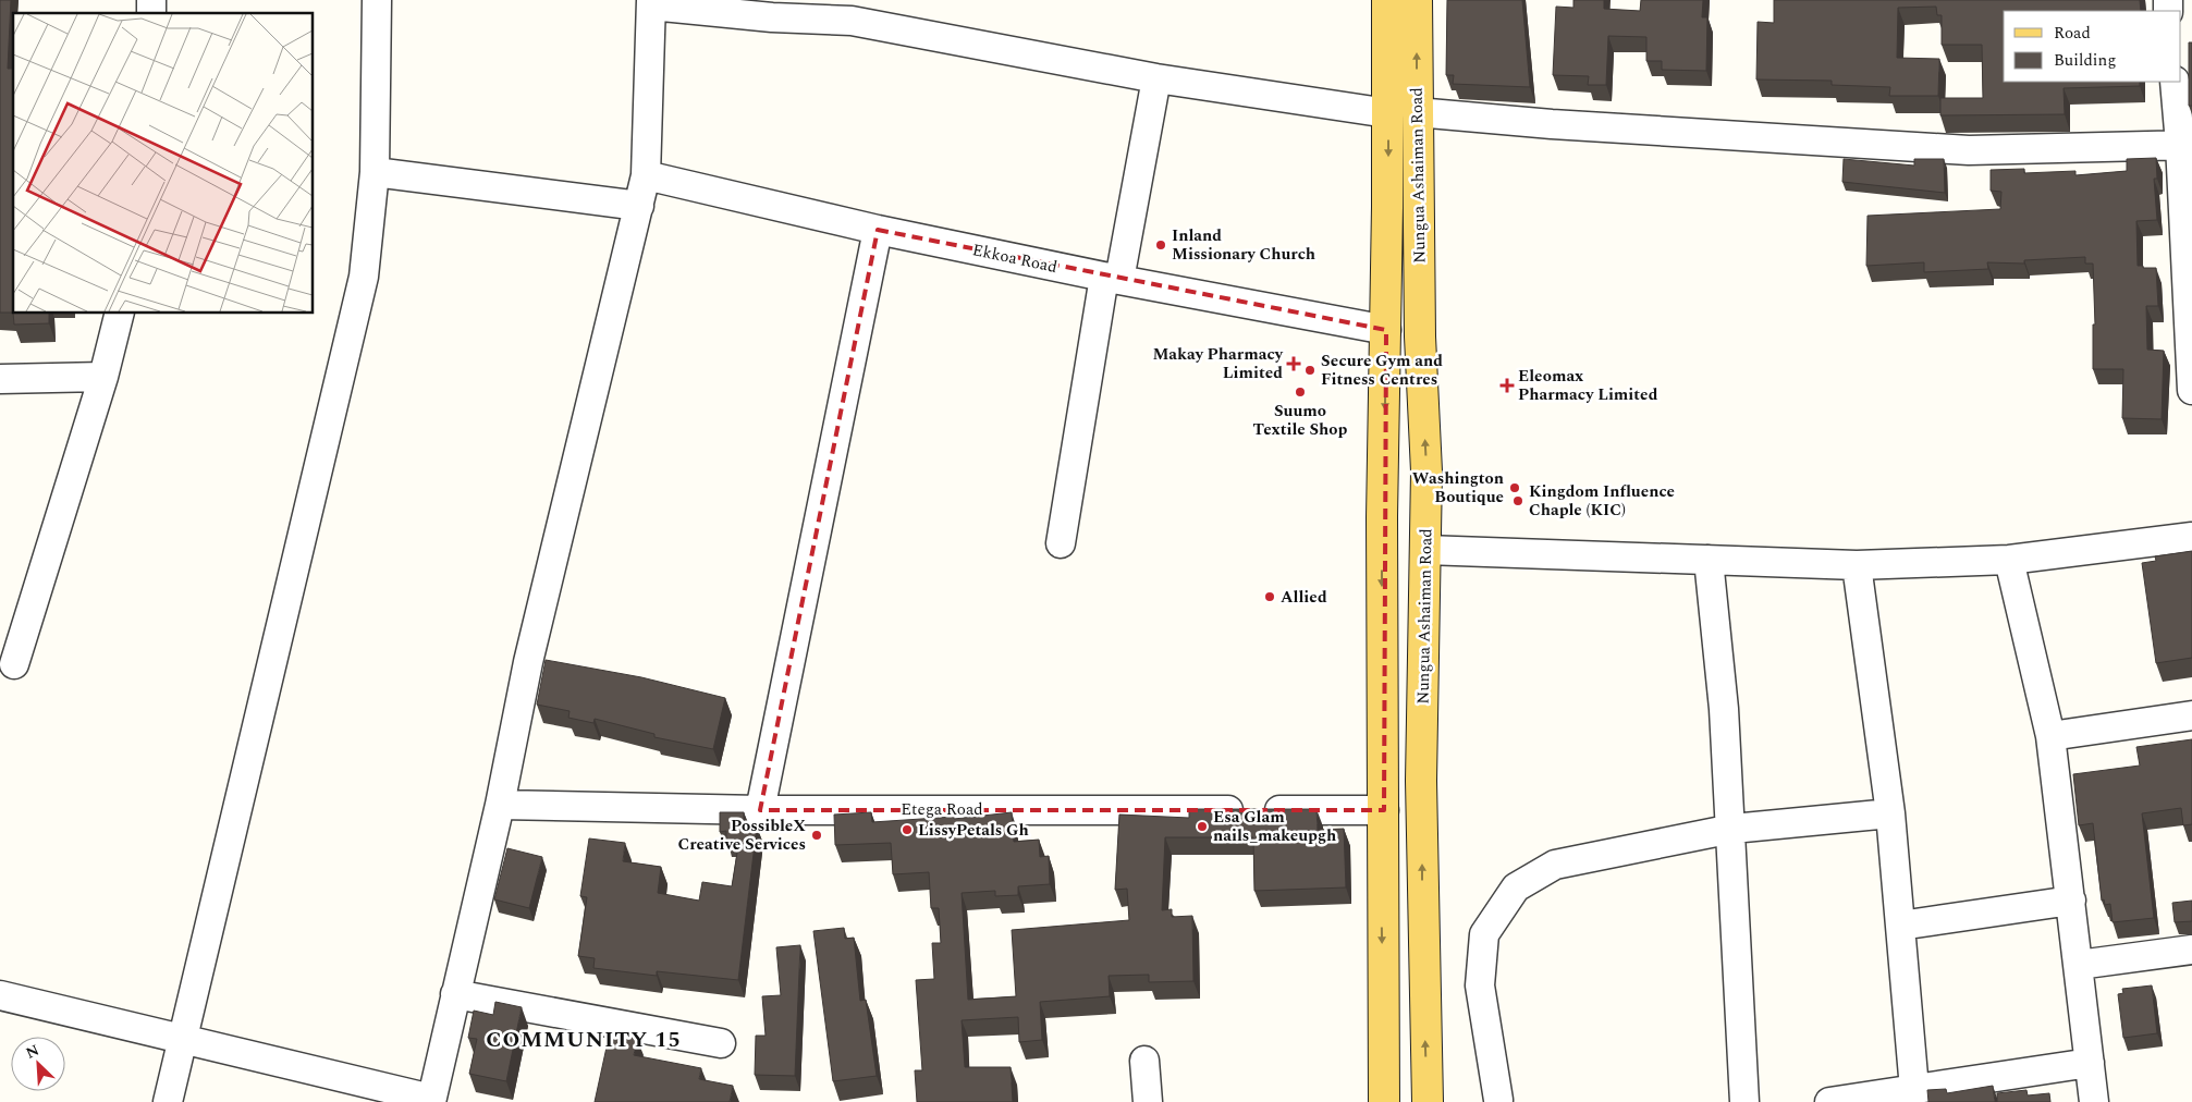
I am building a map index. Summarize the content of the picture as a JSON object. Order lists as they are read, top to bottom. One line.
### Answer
{"streets":{"main road":["Nungua Ashaiman Road"],"street":["Ekkoa Road","Etega Road"]},"crossings":[["Nungua Ashaiman Road","Ekkoa Road"],["Nungua Ashaiman Road","Etega Road"]],"districts":["COMMUNITY 15"],"places":{"other":["Inland Missionary Church","Secure Gym and Fitness Centres","Suumo Textile Shop","Washington Boutique","Kingdom Influence Chaple (KIC)","Allied","Esa Glam nails_makeupgh","LissyPetals Gh","PossibleX Creative Services"],"health":["Makay Pharmacy Limited","Eleomax Pharmacy Limited"]},"legend":["Road","Building"],"north":"top left"}
